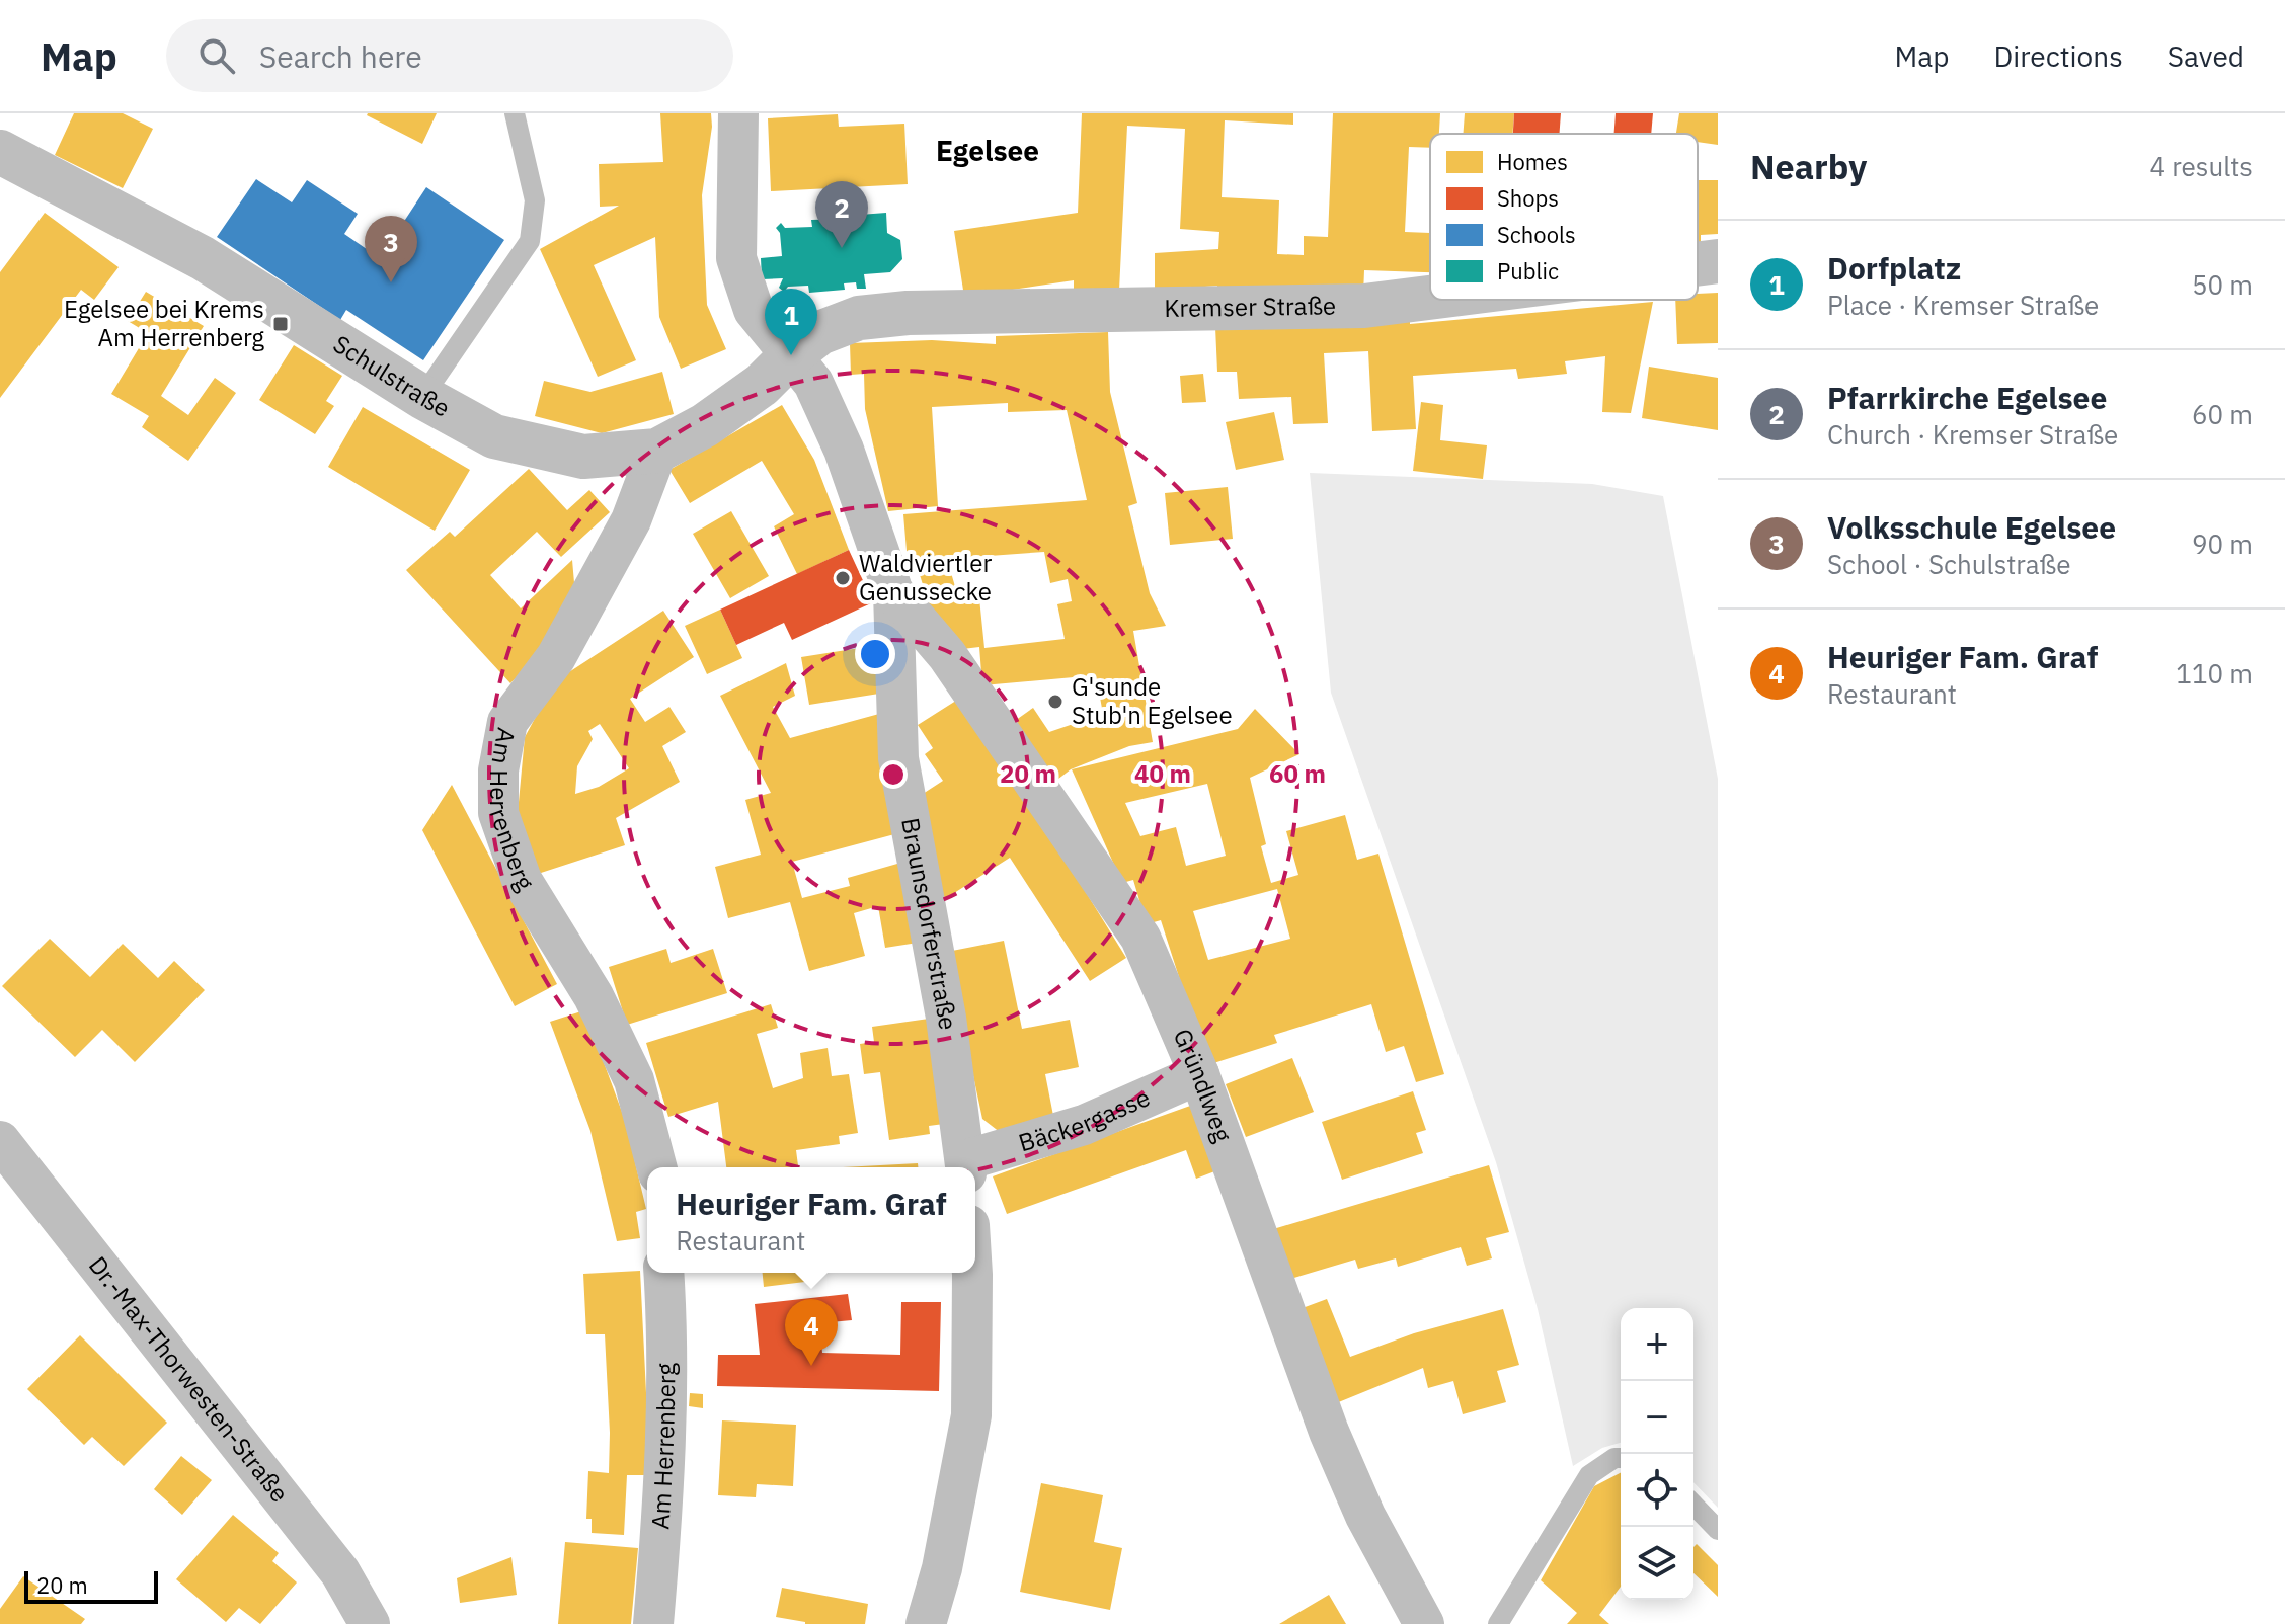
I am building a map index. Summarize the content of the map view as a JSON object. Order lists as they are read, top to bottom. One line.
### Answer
{"streets":{"street":["Kremser Straße","Schulstraße","Am Herrenberg","Braunsdorferstraße","Gründlweg","Bäckergasse","Dr.-Max-Thorwesten-Straße"]},"crossings":[["Kremser Straße","Schulstraße"],["Kremser Straße","Braunsdorferstraße"],["Schulstraße","Am Herrenberg"],["Schulstraße","Braunsdorferstraße"],["Braunsdorferstraße","Gründlweg"],["Braunsdorferstraße","Bäckergasse"],["Gründlweg","Bäckergasse"]],"districts":["Egelsee"],"places":{"transit":["Egelsee bei Krems Am Herrenberg"],"other":["Waldviertler Genussecke","G'sunde Stub'n Egelsee"]},"legend":["Homes","Shops","Schools","Public"],"scale_bar":"20 m","page":{"header":"Map","search":"Search here","nav":["Map","Directions","Saved"],"heading":["Nearby","4 results"],"pins":["2","3","1","4"],"list":[{"mark":"1","name":"Dorfplatz","note":"Place · Kremser Straße","value":"50 m"},{"mark":"2","name":"Pfarrkirche Egelsee","note":"Church · Kremser Straße","value":"60 m"},{"mark":"3","name":"Volksschule Egelsee","note":"School · Schulstraße","value":"90 m"},{"mark":"4","name":"Heuriger Fam. Graf","note":"Restaurant","value":"110 m"}],"popup":["Heuriger Fam. Graf","Restaurant"],"map_buttons":["+","−"],"scale":"20 m"},"rings":["20 m","40 m","60 m"]}
